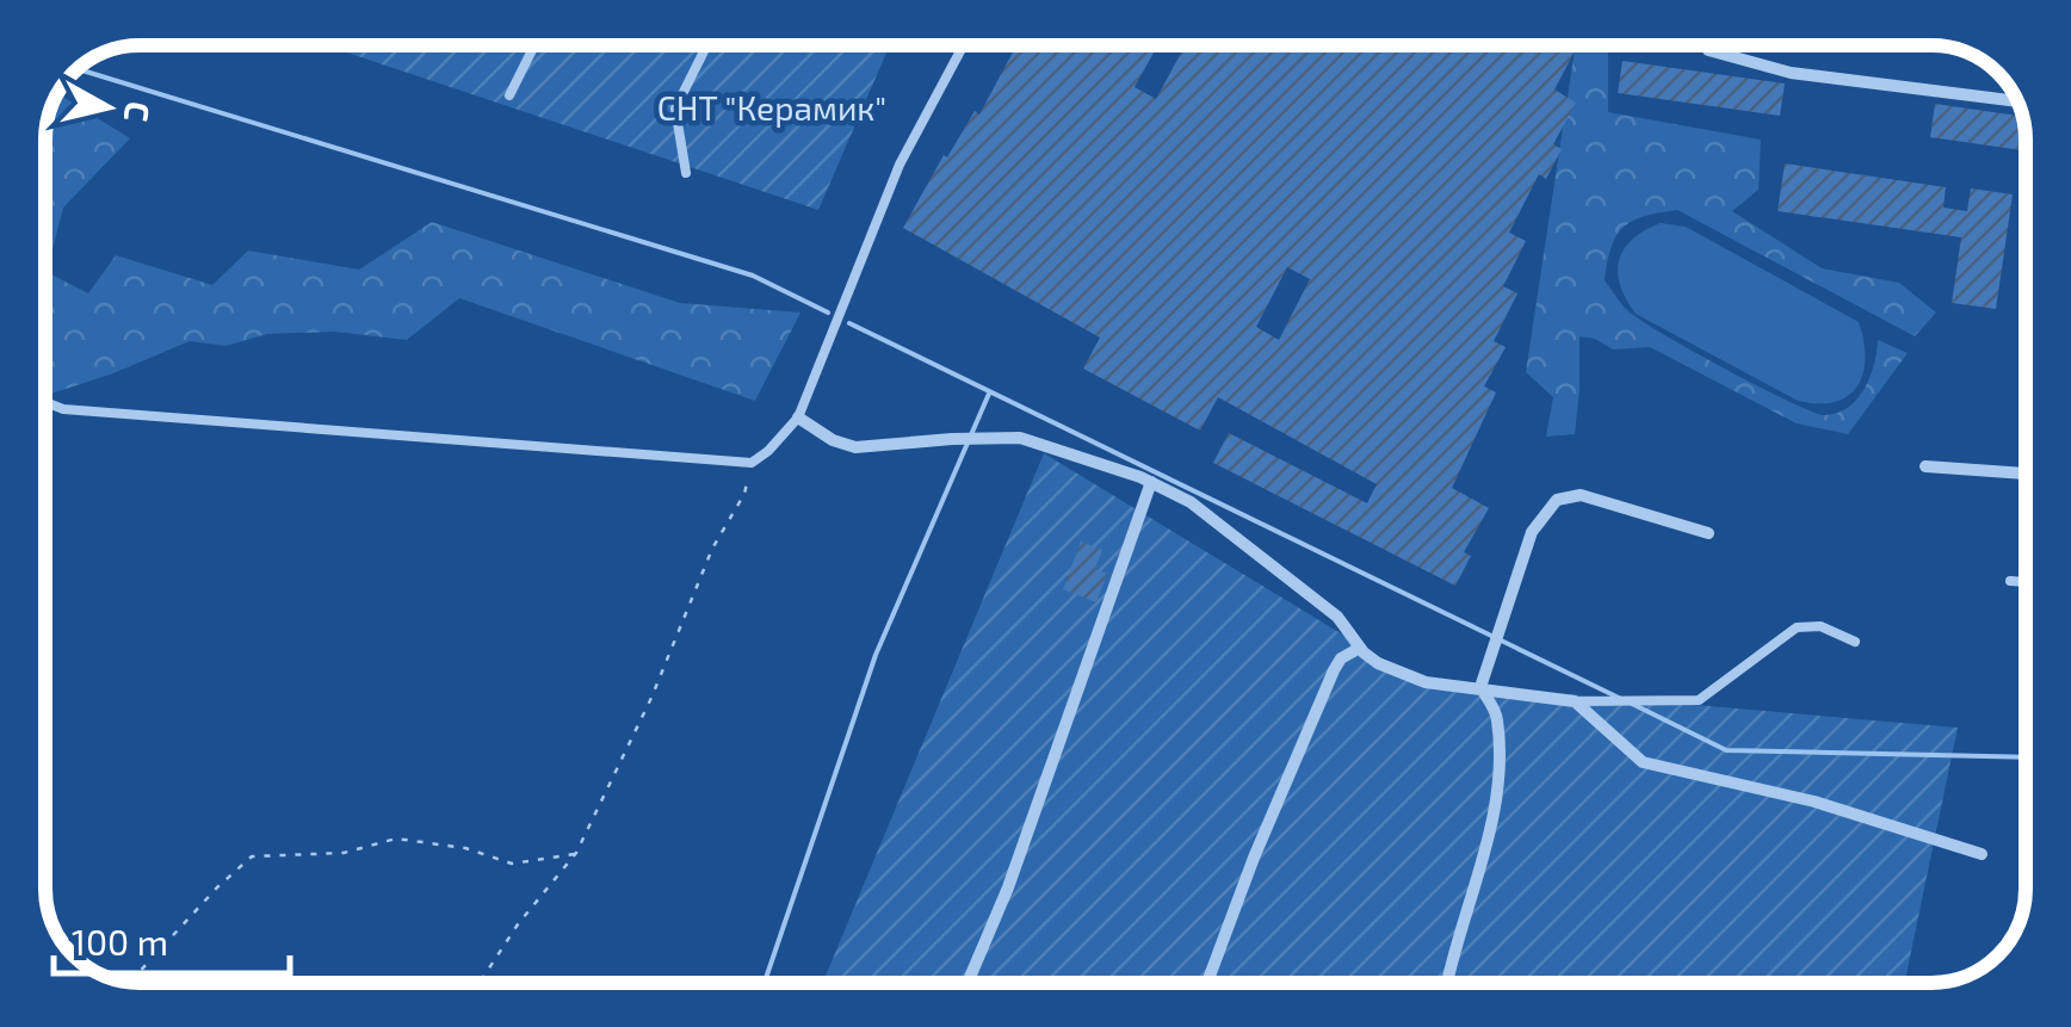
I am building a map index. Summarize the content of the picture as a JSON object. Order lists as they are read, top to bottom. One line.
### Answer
{"parks":["СНТ \"Керамик\""],"scale_bar":"100 m","north":"right"}
